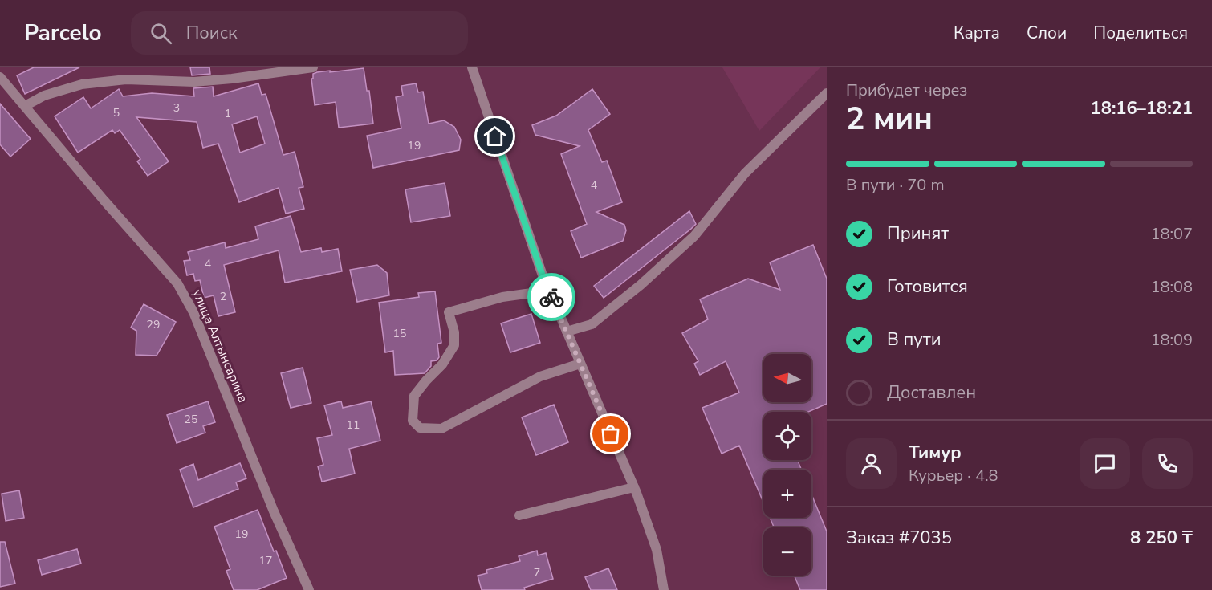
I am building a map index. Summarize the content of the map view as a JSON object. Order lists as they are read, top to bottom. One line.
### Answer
{"streets":{"street":["улица Алтынсарина"]},"house_numbers":["3","5","1","19","4","4","2","29","15","25","11","19","17","7"],"north":"left","page":{"header":"Parcelo","search":"Поиск","nav":["Карта","Слои","Поделиться"],"heading":["2 мин","Прибудет через","18:16–18:21"],"panel":["Тимур","Курьер · 4.8","Заказ #7035","8 250 ₸"],"bar":"В пути · 70 m","list":[["Принят","18:07"],["Готовится","18:08"],["В пути","18:09"],"Доставлен"],"map_buttons":["+","−"]}}
